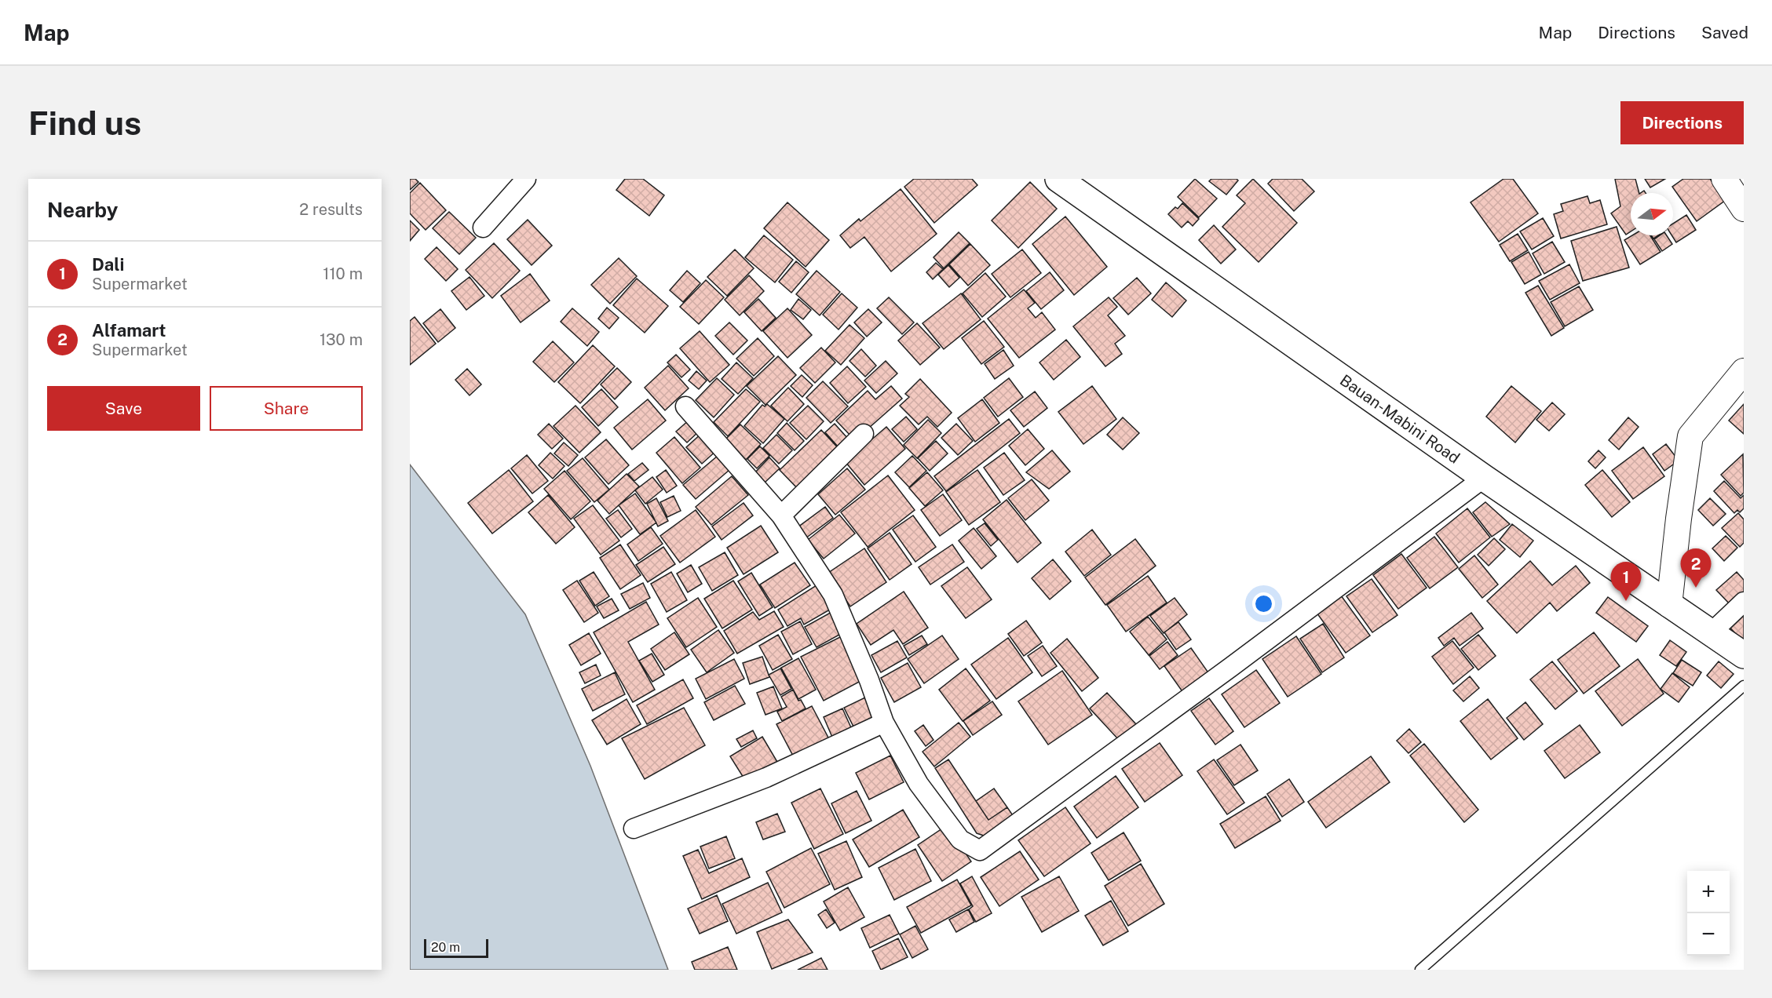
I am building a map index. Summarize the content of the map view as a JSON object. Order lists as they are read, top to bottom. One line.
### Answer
{"streets":{"main road":["Bauan-Mabini Road"]},"scale_bar":"20 m","north":"right","page":{"header":"Map","nav":["Map","Directions","Saved"],"buttons":["Directions",["Save","Share"]],"title":"Find us","heading":["Nearby","2 results"],"list":[{"mark":"1","name":"Dali","note":"Supermarket","value":"110 m"},{"mark":"2","name":"Alfamart","note":"Supermarket","value":"130 m"}],"pins":["2","1"],"map_buttons":["+","−"],"scale":"20 m"}}
